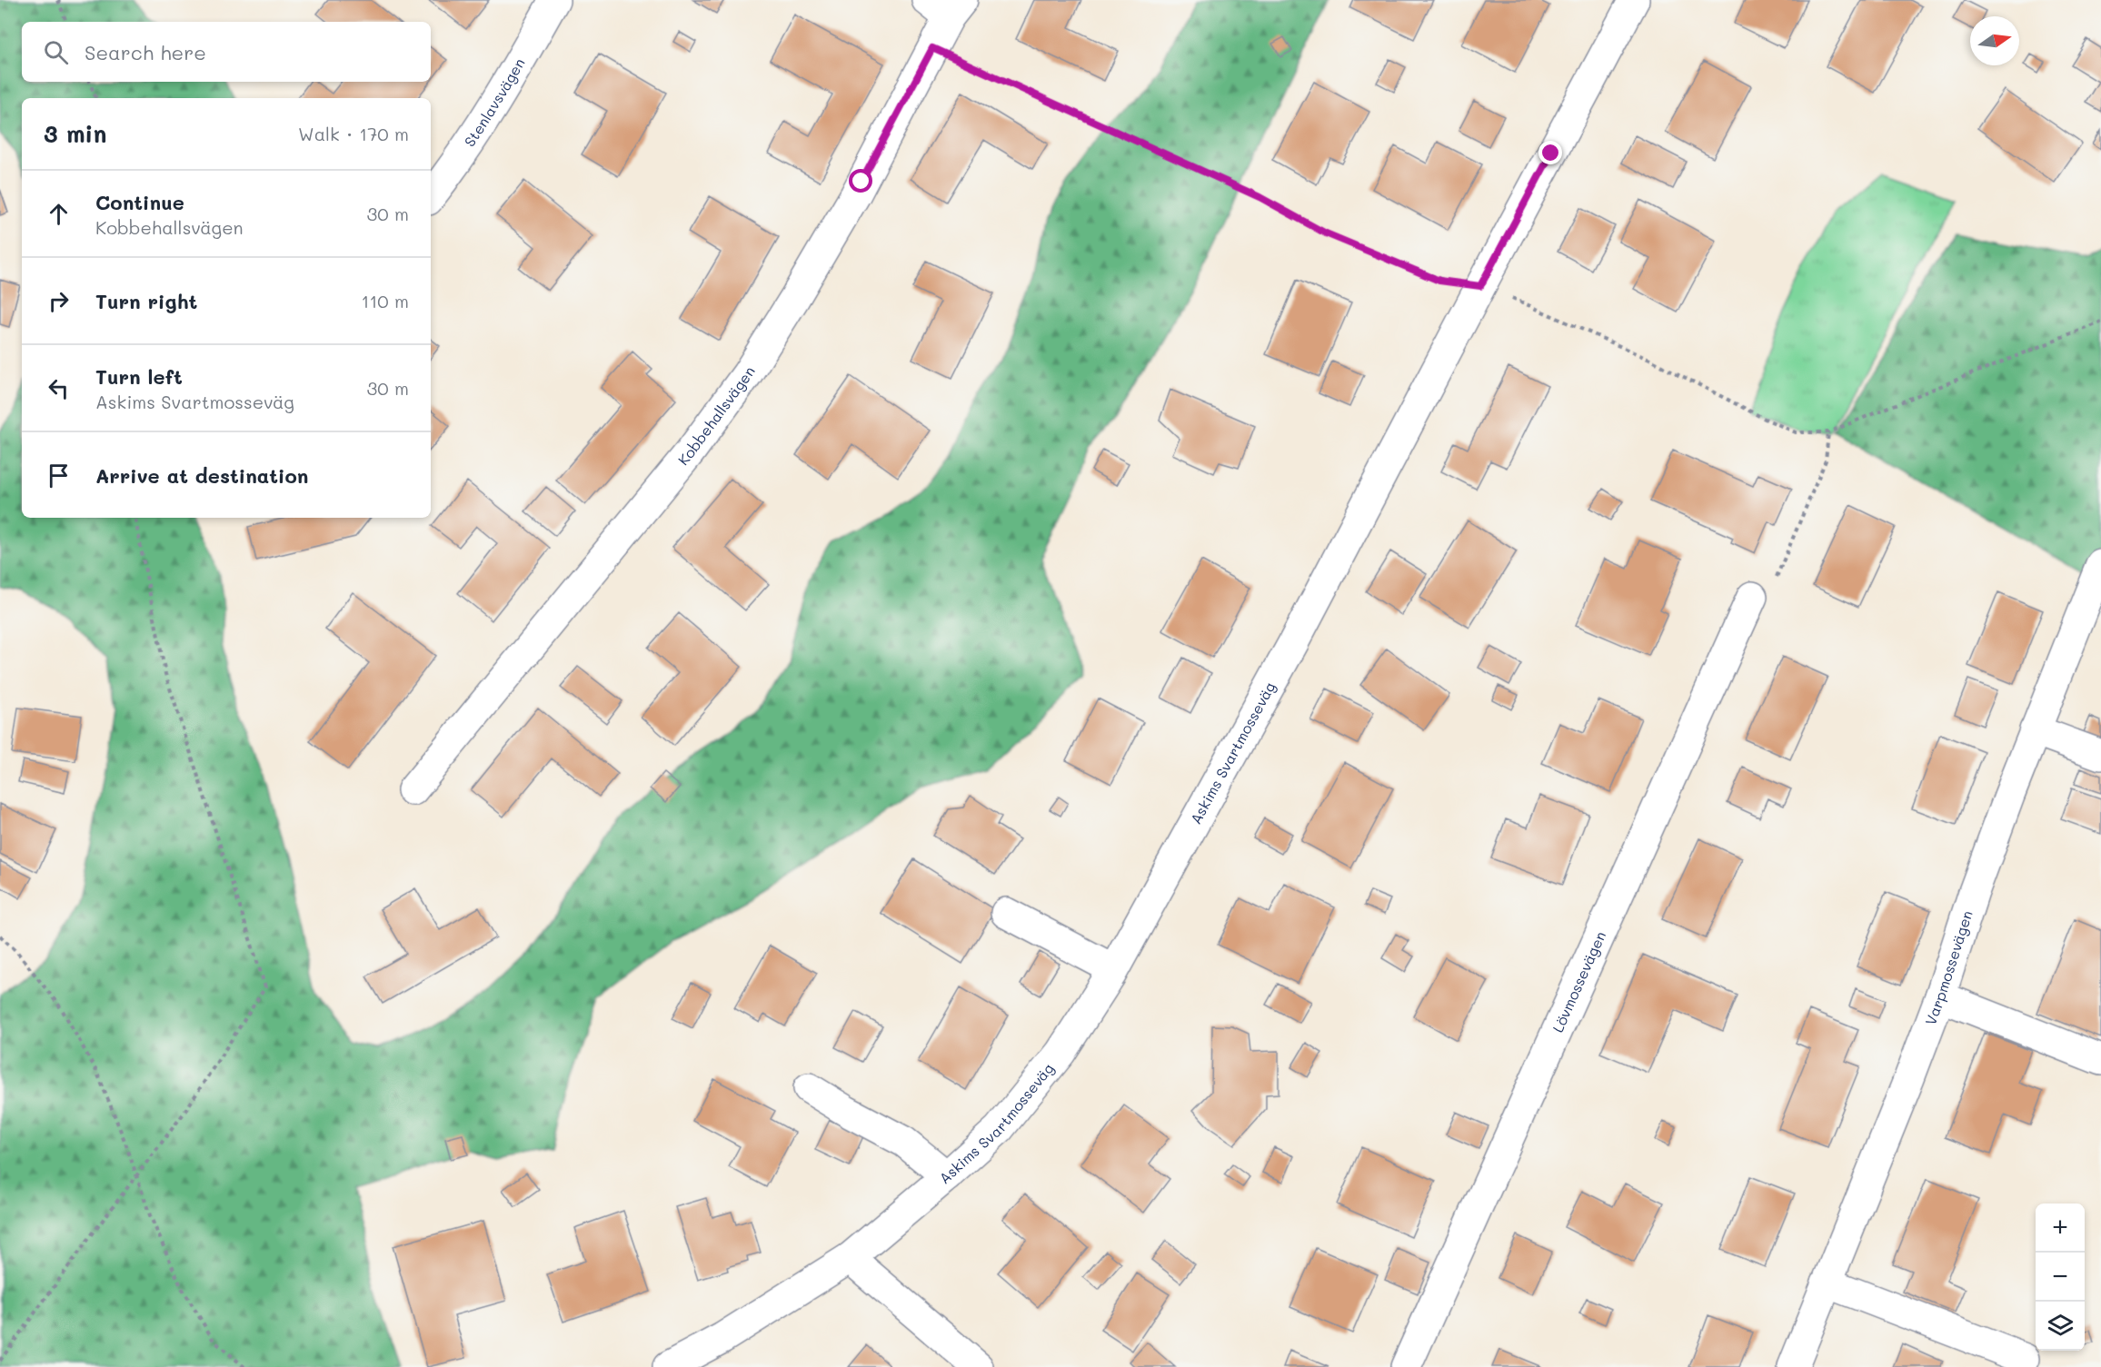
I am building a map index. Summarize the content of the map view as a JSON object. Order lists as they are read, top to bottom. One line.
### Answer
{"streets":{"street":["Stenlavsvägen","Kobbehallsvägen","Askims Svartmosseväg","Varpmossevägen","Lövmossevägen"]},"north":"right","page":{"search":"Search here","heading":["3 min","Walk · 170 m"],"list":[["Continue","Kobbehallsvägen","30 m"],["Turn right","110 m"],["Turn left","Askims Svartmosseväg","30 m"],"Arrive at destination"],"map_buttons":["+","−"]}}
